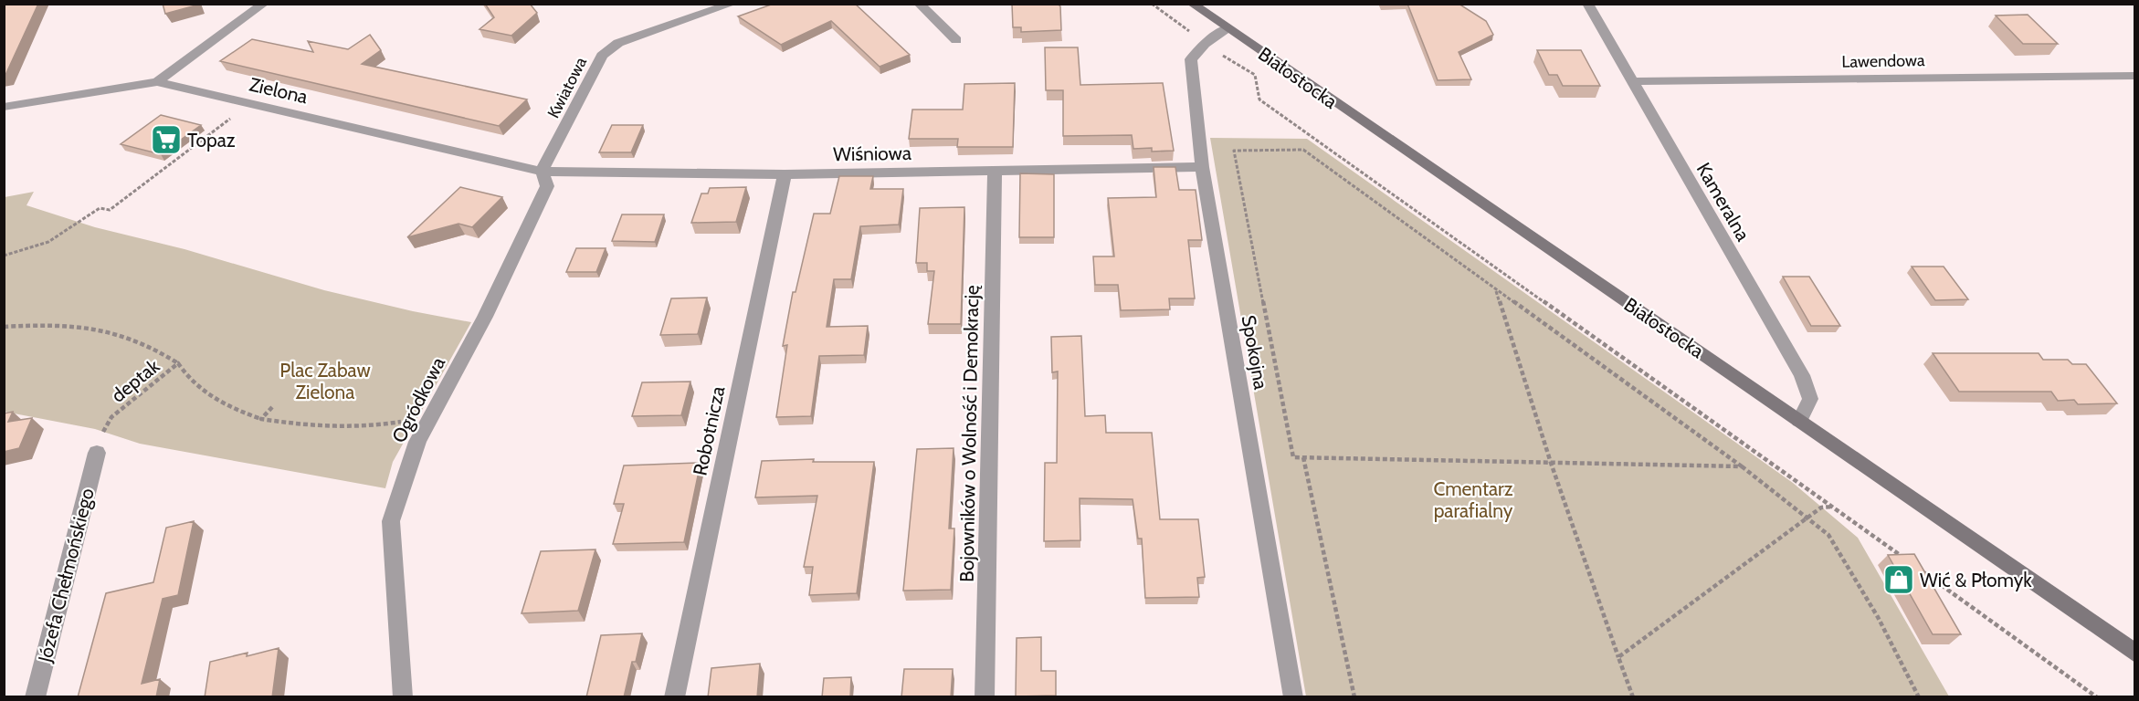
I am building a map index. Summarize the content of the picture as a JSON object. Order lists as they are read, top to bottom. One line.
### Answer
{"streets":{"street":["Lawendowa","Białostocka","Kwiatowa","Zielona","Wiśniowa","Kameralna","Spokojna","Ogródkowa","Robotnicza","Bojowników o Wolność i Demokrację","Józefa Chełmońskiego"],"path":["deptak"]},"crossings":[["Lawendowa","Kameralna"],["Białostocka","Kameralna"],["Białostocka","Spokojna"],["Kwiatowa","Zielona"],["Kwiatowa","Wiśniowa"],["Kwiatowa","Ogródkowa"],["Zielona","Wiśniowa"],["Zielona","Ogródkowa"],["Wiśniowa","Spokojna"],["Wiśniowa","Ogródkowa"],["Wiśniowa","Robotnicza"],["Wiśniowa","Bojowników o Wolność i Demokrację"],["deptak","Ogródkowa"],["deptak","Józefa Chełmońskiego"]],"parks":["Plac Zabaw Zielona","Cmentarz parafialny"],"places":{"supermarket":["Topaz"],"shop":["Wić & Płomyk"]}}
